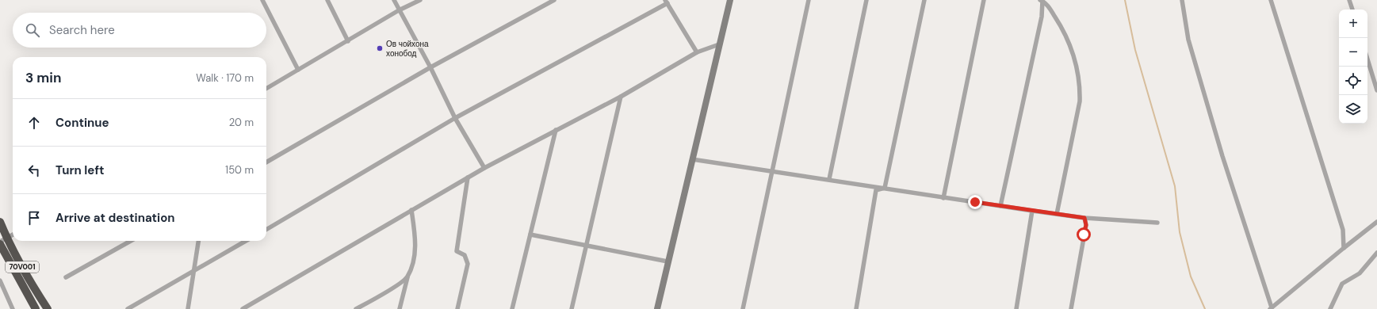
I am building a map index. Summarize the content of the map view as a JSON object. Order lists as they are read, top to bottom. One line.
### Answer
{"streets":{"highway":["70V001"]},"places":["Ов чойхона хонобод"],"page":{"map_buttons":["+","−"],"search":"Search here","heading":["3 min","Walk · 170 m"],"list":[["Continue","20 m"],["Turn left","150 m"],"Arrive at destination"]}}
